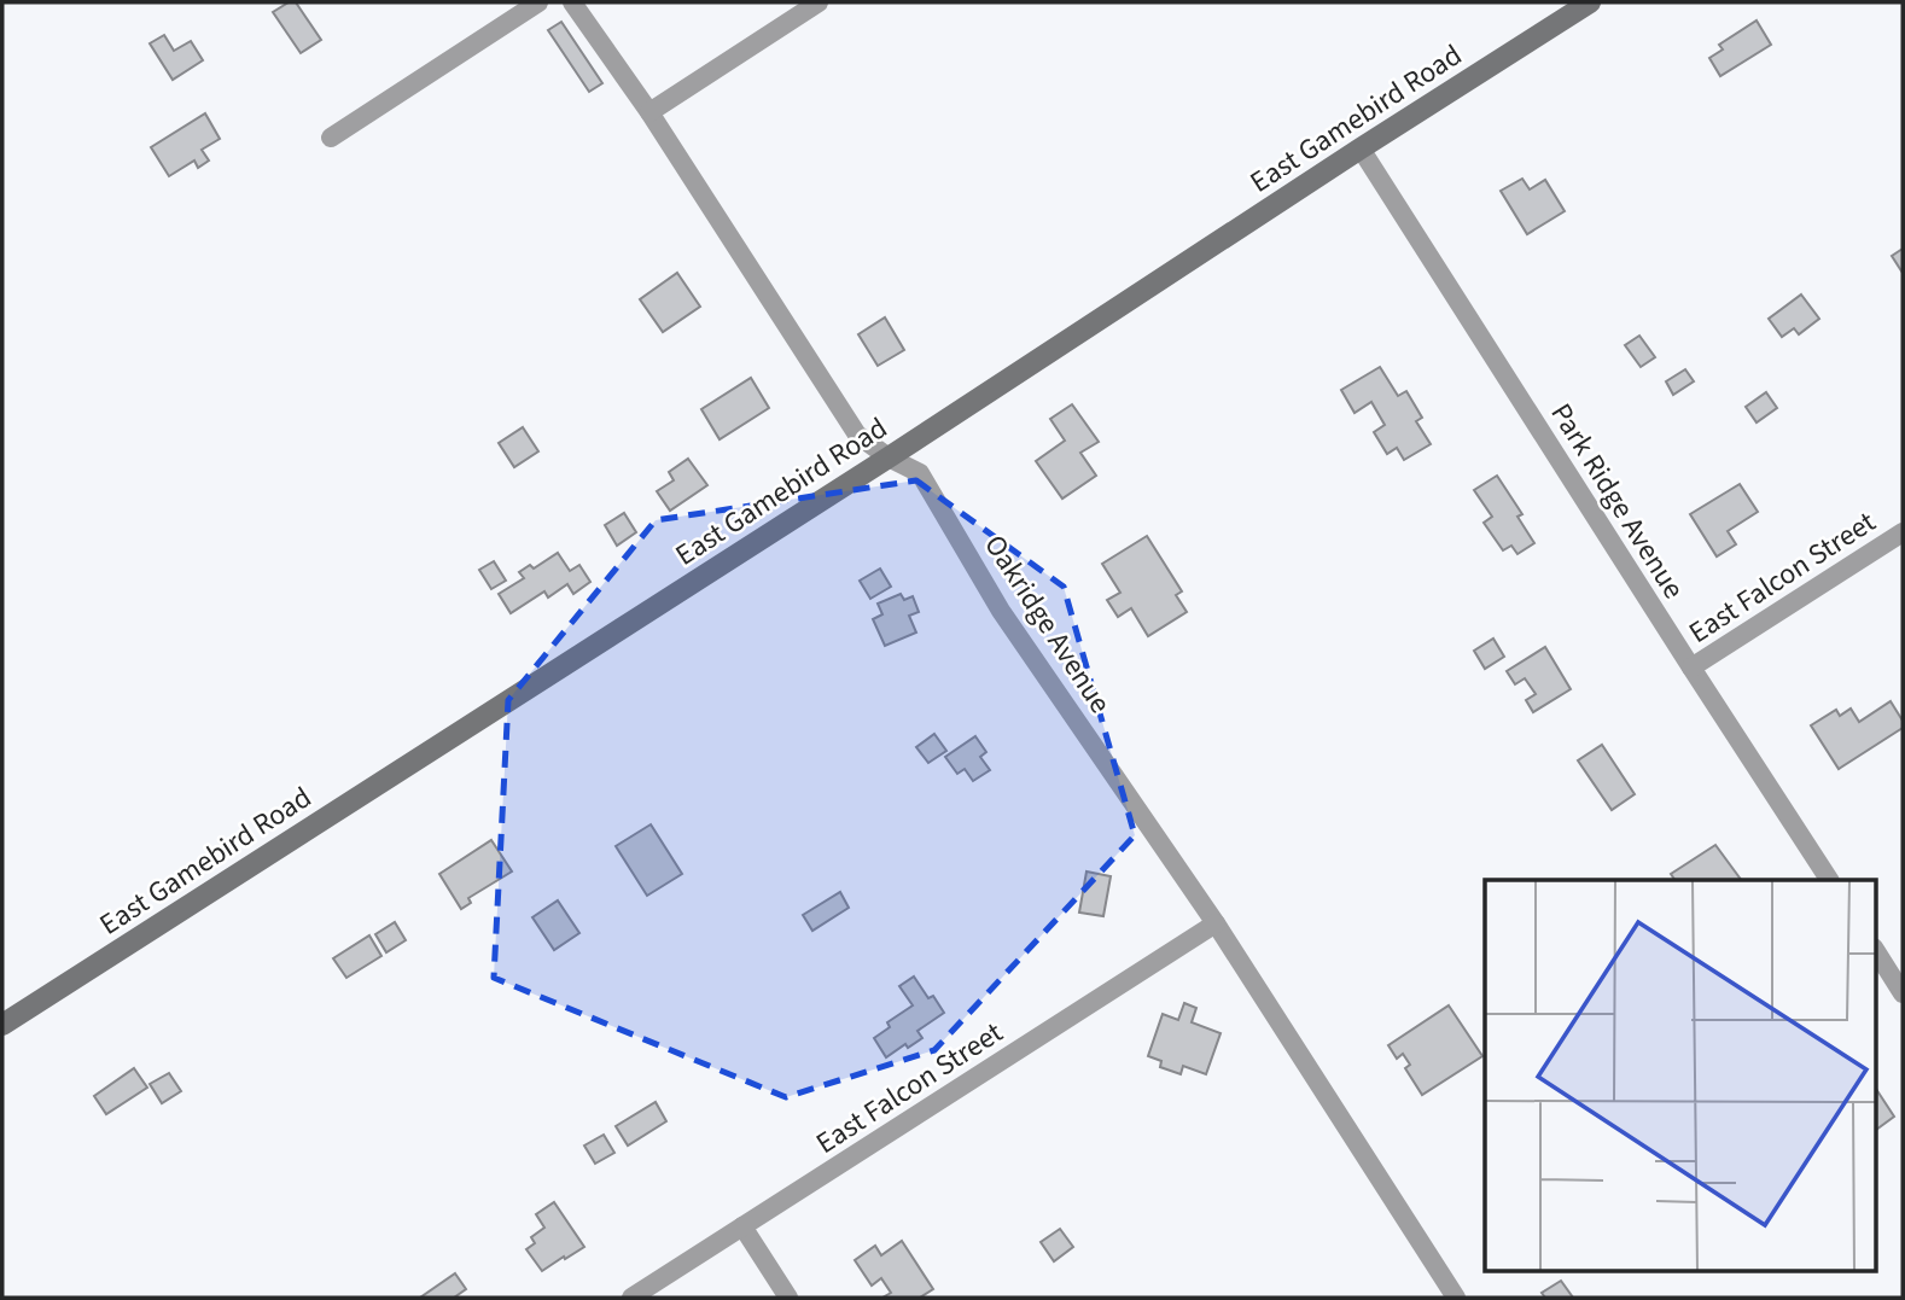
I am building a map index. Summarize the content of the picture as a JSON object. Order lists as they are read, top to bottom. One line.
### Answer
{"streets":{"main road":["East Gamebird Road"],"street":["Park Ridge Avenue","East Falcon Street","Oakridge Avenue"]},"crossings":[["East Gamebird Road","Park Ridge Avenue"],["East Gamebird Road","Oakridge Avenue"],["Park Ridge Avenue","East Falcon Street"],["East Falcon Street","Oakridge Avenue"]]}
